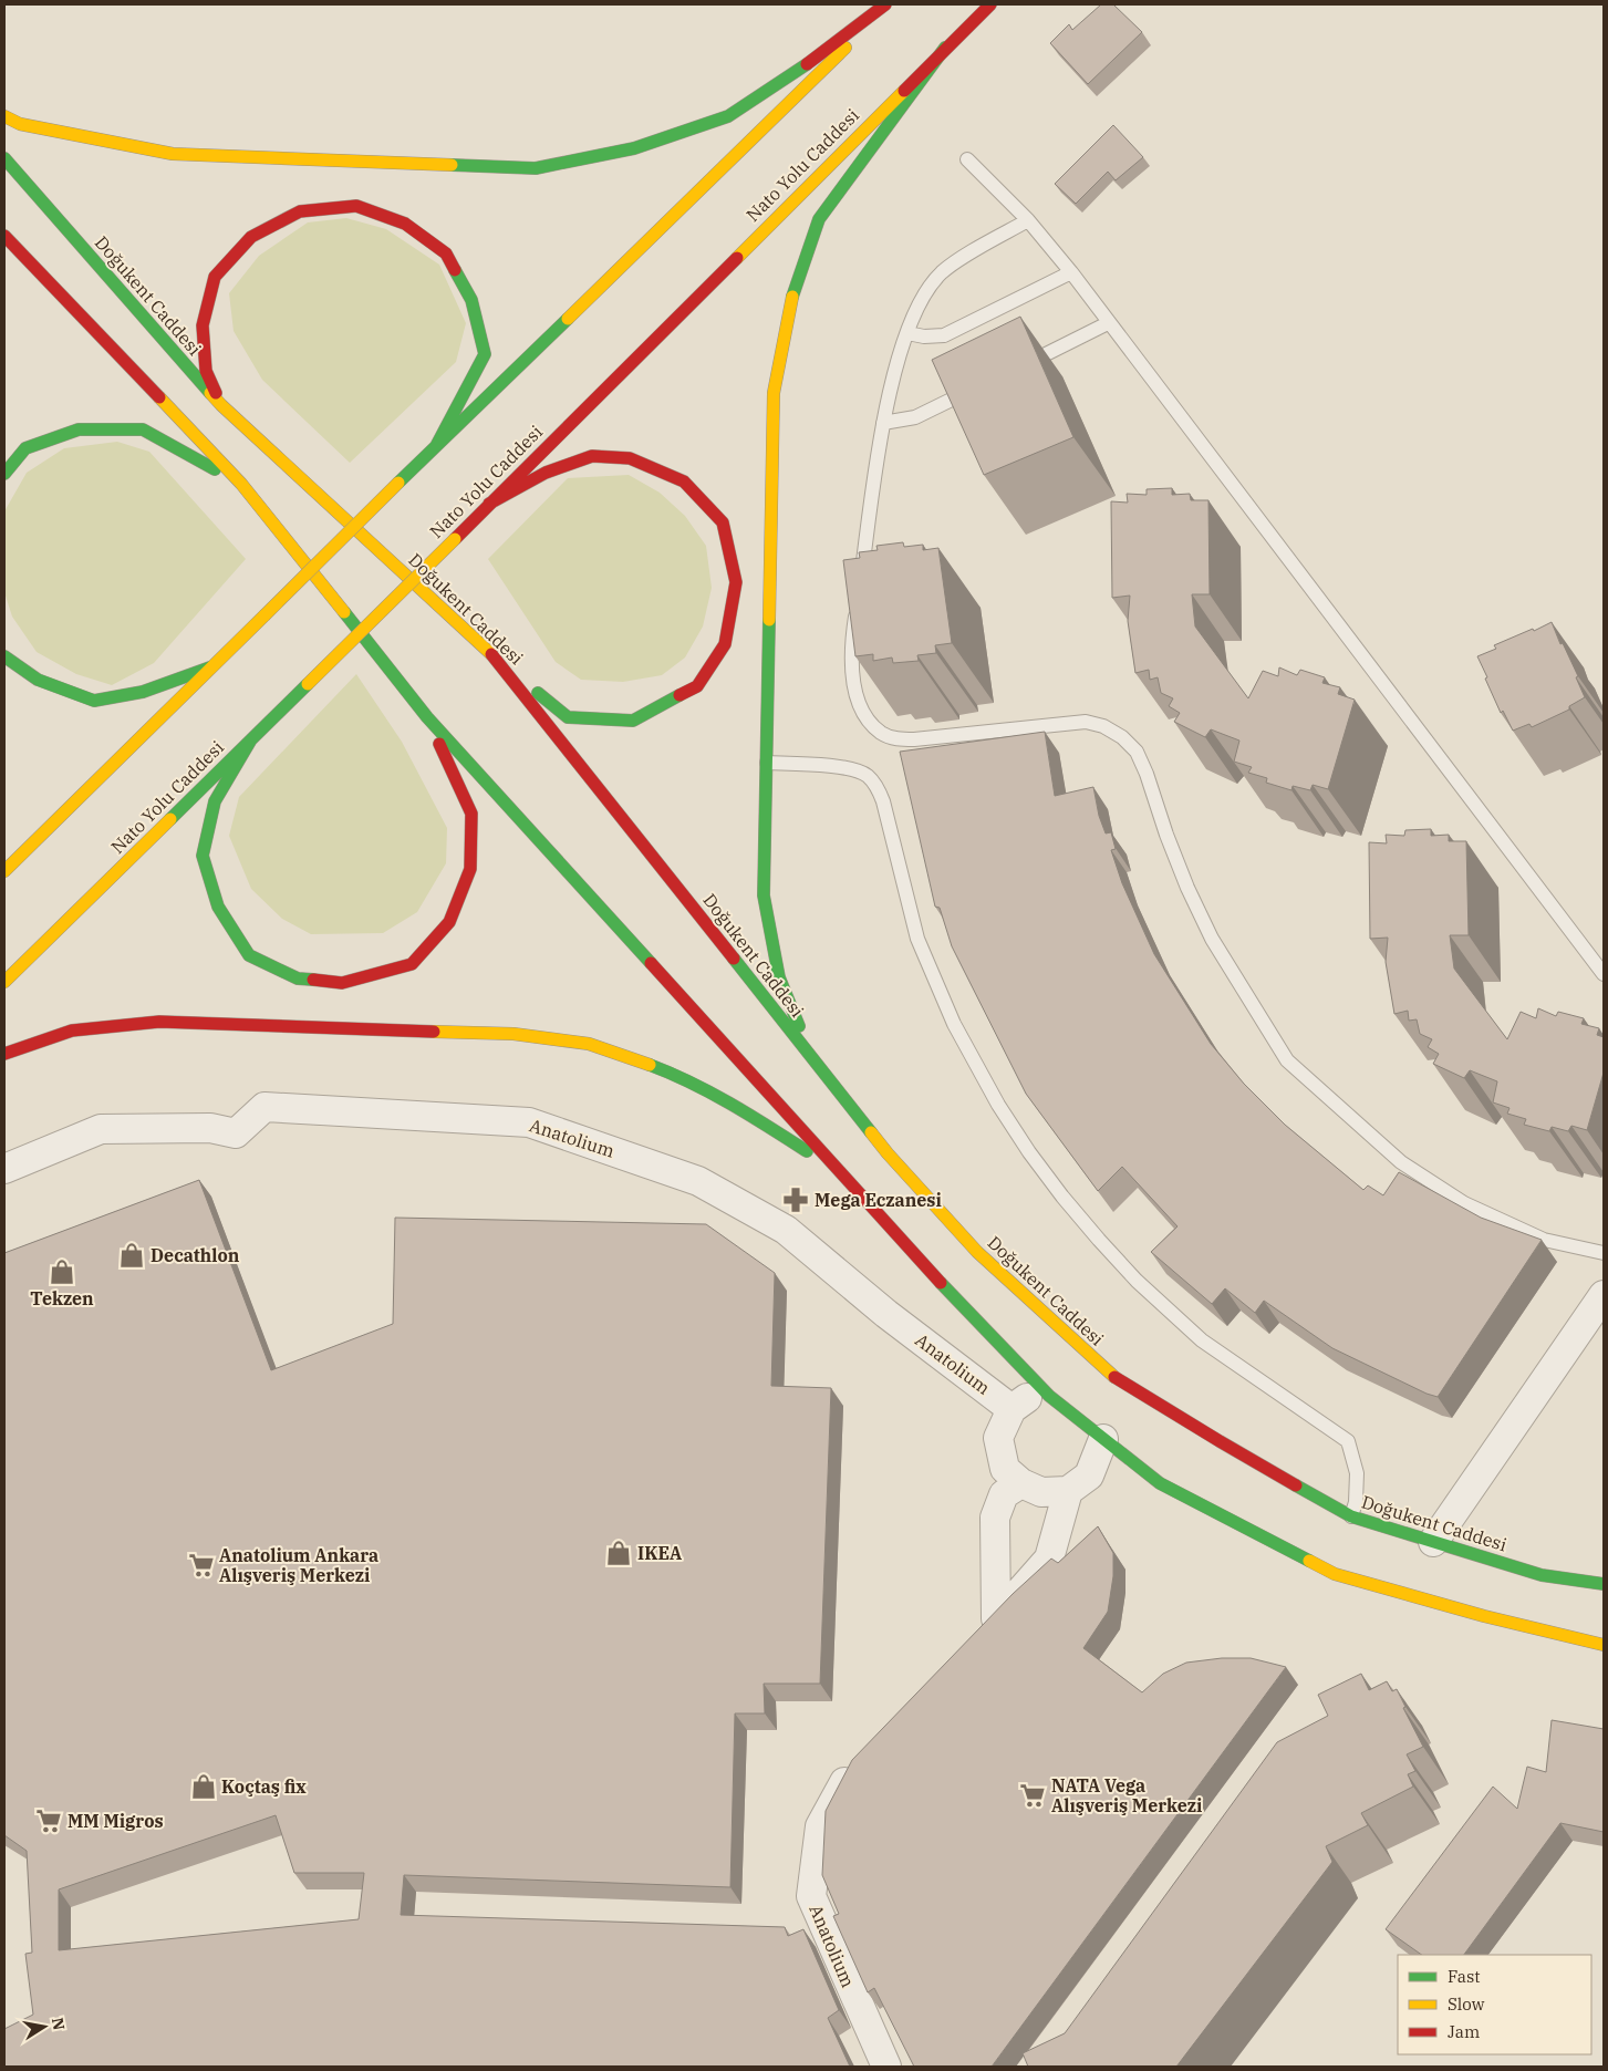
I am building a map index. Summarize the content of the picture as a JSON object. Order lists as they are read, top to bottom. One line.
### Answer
{"streets":{"main road":["Nato Yolu Caddesi","Doğukent Caddesi"],"street":["Anatolium"]},"places":{"pharmacy":["Mega Eczanesi"],"shop":["Decathlon","Tekzen","IKEA","Koçtaş fix"],"supermarket":["Anatolium Ankara Alışveriş Merkezi","NATA Vega Alışveriş Merkezi","MM Migros"]},"legend":["Fast","Slow","Jam"],"north":"right"}
